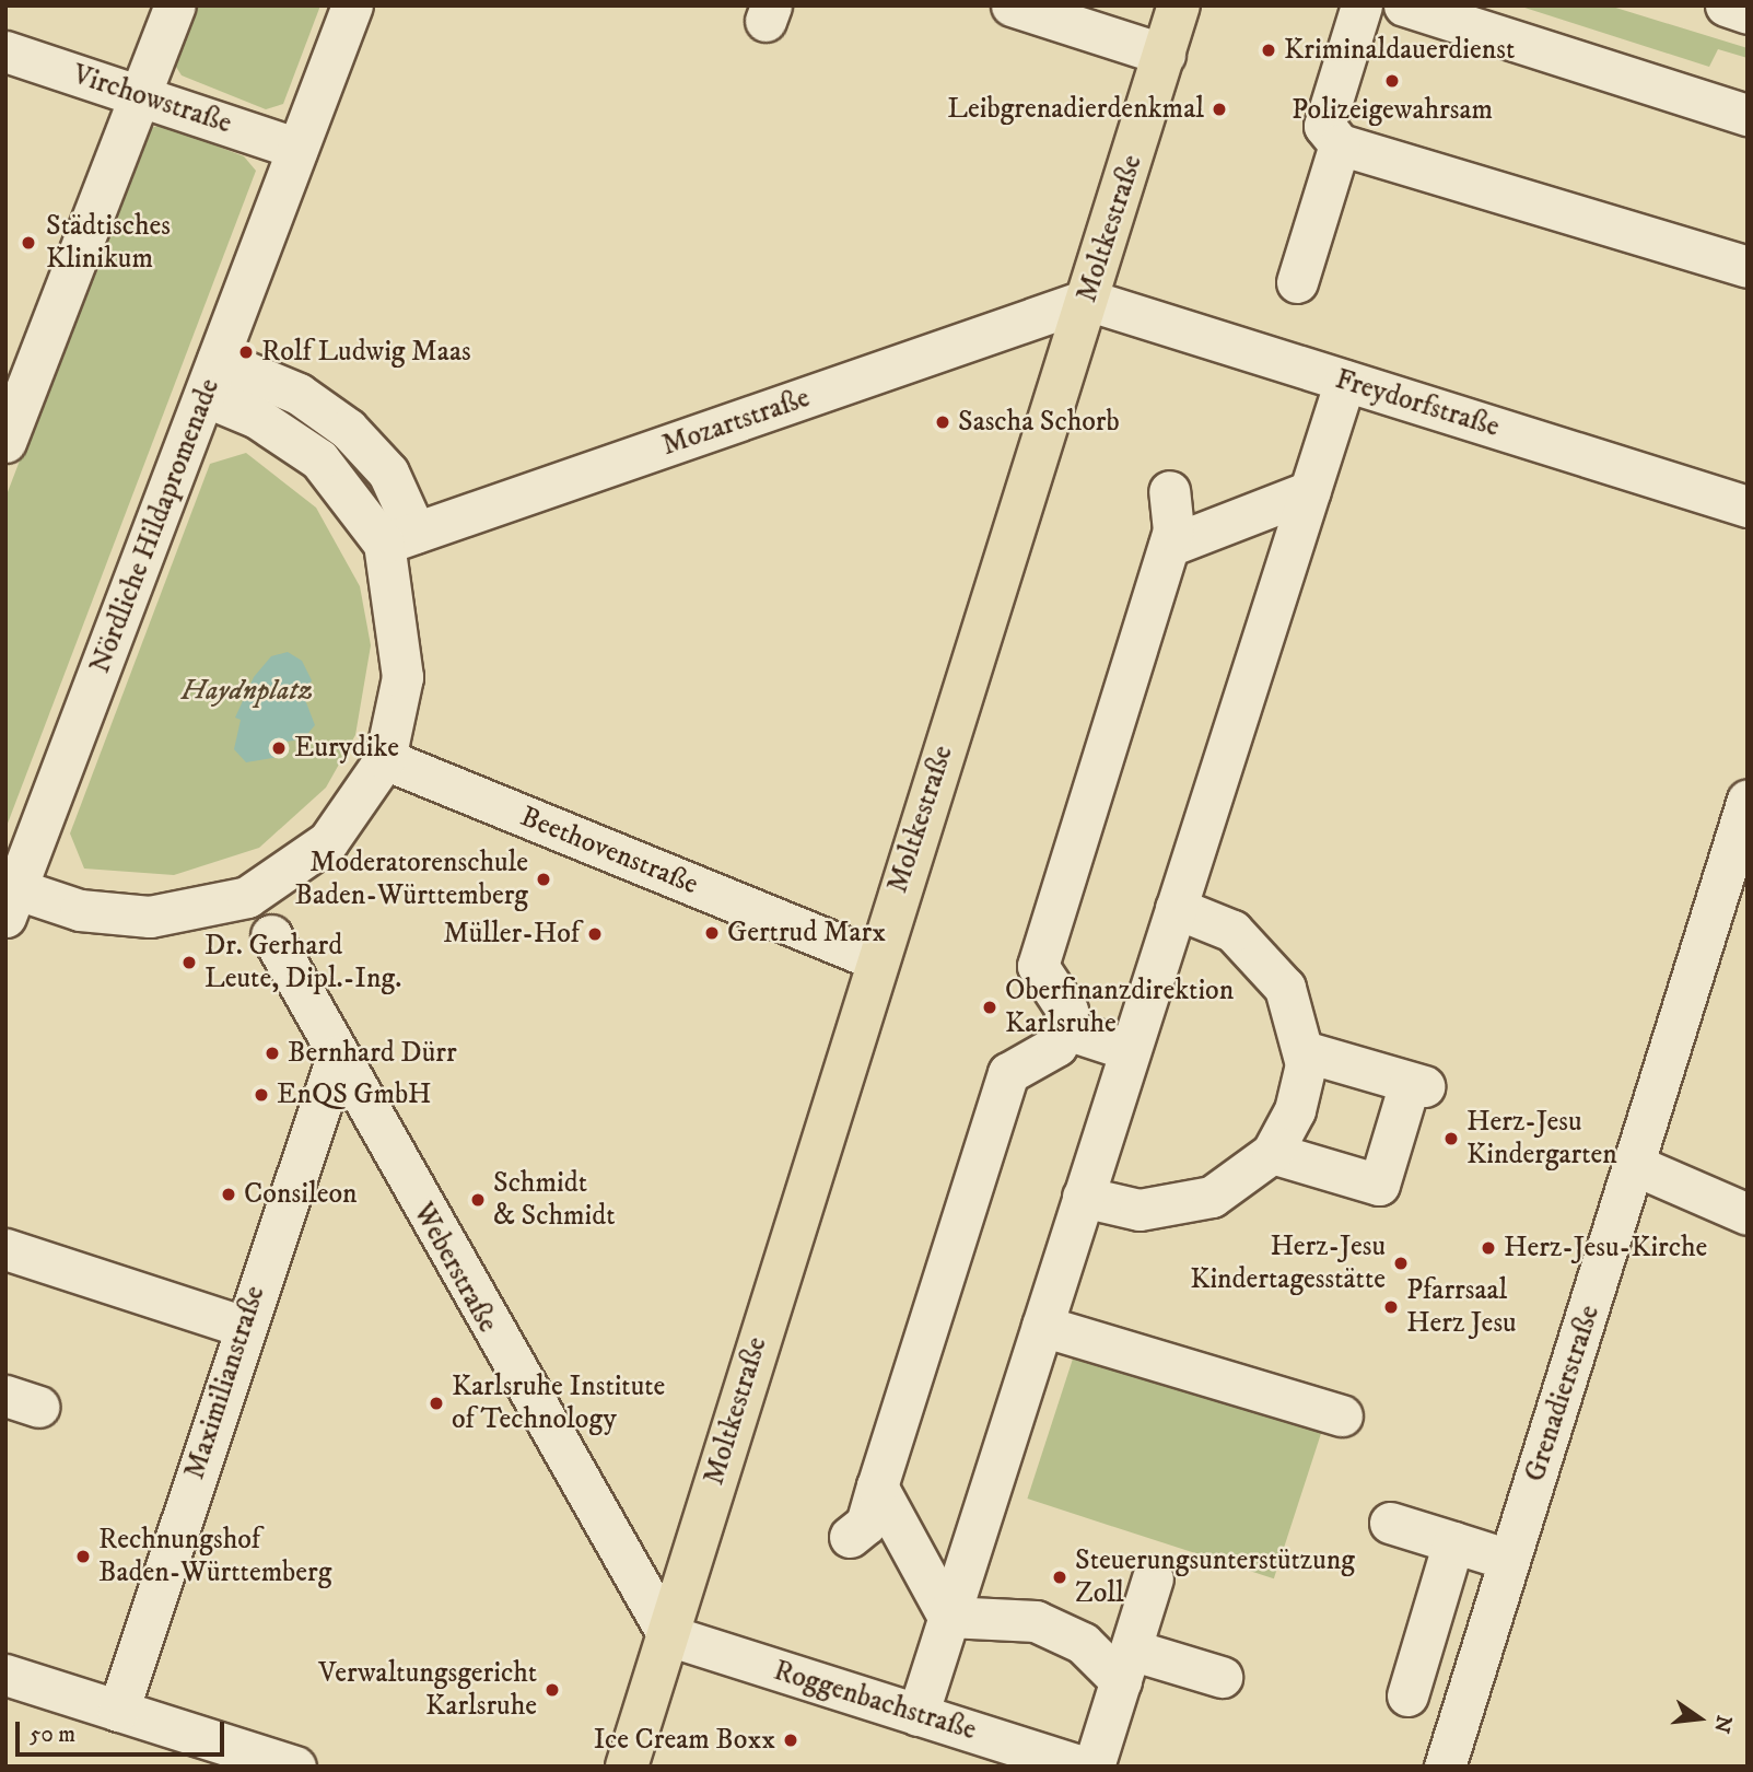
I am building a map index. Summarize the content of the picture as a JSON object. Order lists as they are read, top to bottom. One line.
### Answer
{"streets":{"main road":["Moltkestraße"],"street":["Virchowstraße","Freydorfstraße","Mozartstraße","Nördliche Hildapromenade","Beethovenstraße","Weberstraße","Maximilianstraße","Grenadierstraße","Roggenbachstraße"]},"crossings":[["Virchowstraße","Nördliche Hildapromenade"],["Moltkestraße","Freydorfstraße"],["Moltkestraße","Mozartstraße"],["Moltkestraße","Beethovenstraße"],["Moltkestraße","Weberstraße"],["Moltkestraße","Roggenbachstraße"],["Freydorfstraße","Mozartstraße"],["Weberstraße","Maximilianstraße"],["Weberstraße","Roggenbachstraße"]],"parks":["Haydnplatz"],"places":["Kriminaldauerdienst","Polizeigewahrsam","Leibgrenadierdenkmal","Städtisches Klinikum","Rolf Ludwig Maas","Sascha Schorb","Eurydike","Moderatorenschule Baden-Württemberg","Gertrud Marx","Müller-Hof","Dr. Gerhard Leute, Dipl.-Ing.","Oberfinanzdirektion Karlsruhe","Bernhard Dürr","EnQS GmbH","Herz-Jesu Kindergarten","Consileon","Schmidt & Schmidt","Herz-Jesu-Kirche","Herz-Jesu Kindertagesstätte","Pfarrsaal Herz Jesu","Karlsruhe Institute of Technology","Rechnungshof Baden-Württemberg","Steuerungsunterstützung Zoll","Verwaltungsgericht Karlsruhe","Ice Cream Boxx"],"scale_bar":"50 m","north":"right"}
